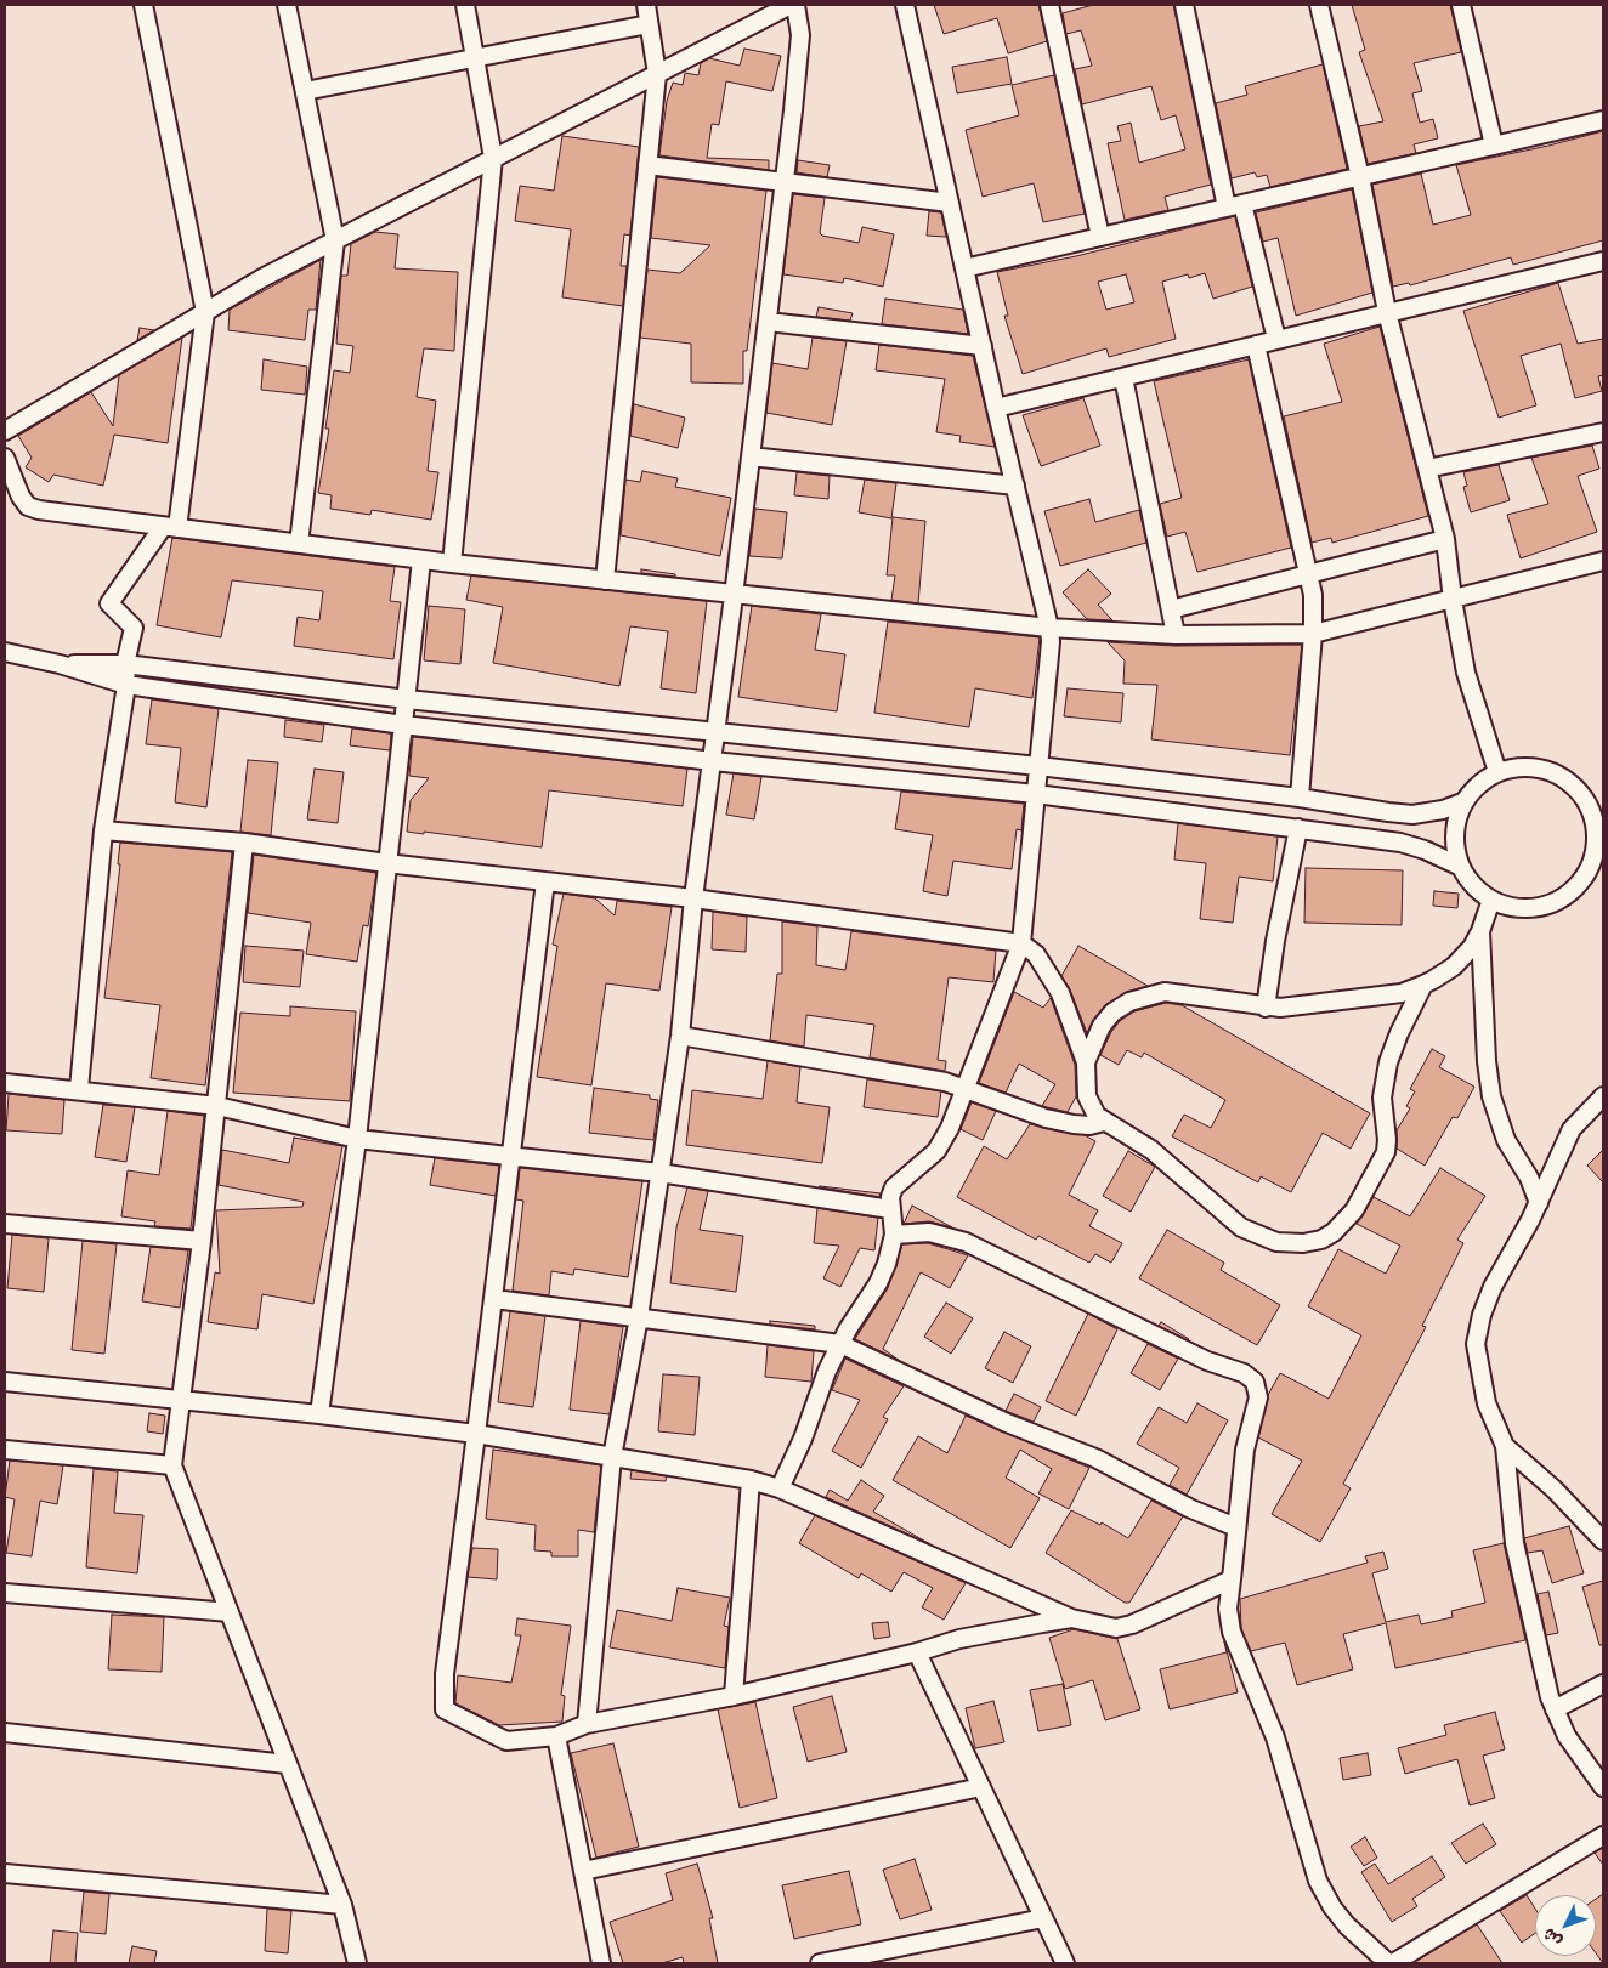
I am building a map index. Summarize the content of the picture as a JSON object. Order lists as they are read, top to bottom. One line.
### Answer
{"north":"bottom left"}
